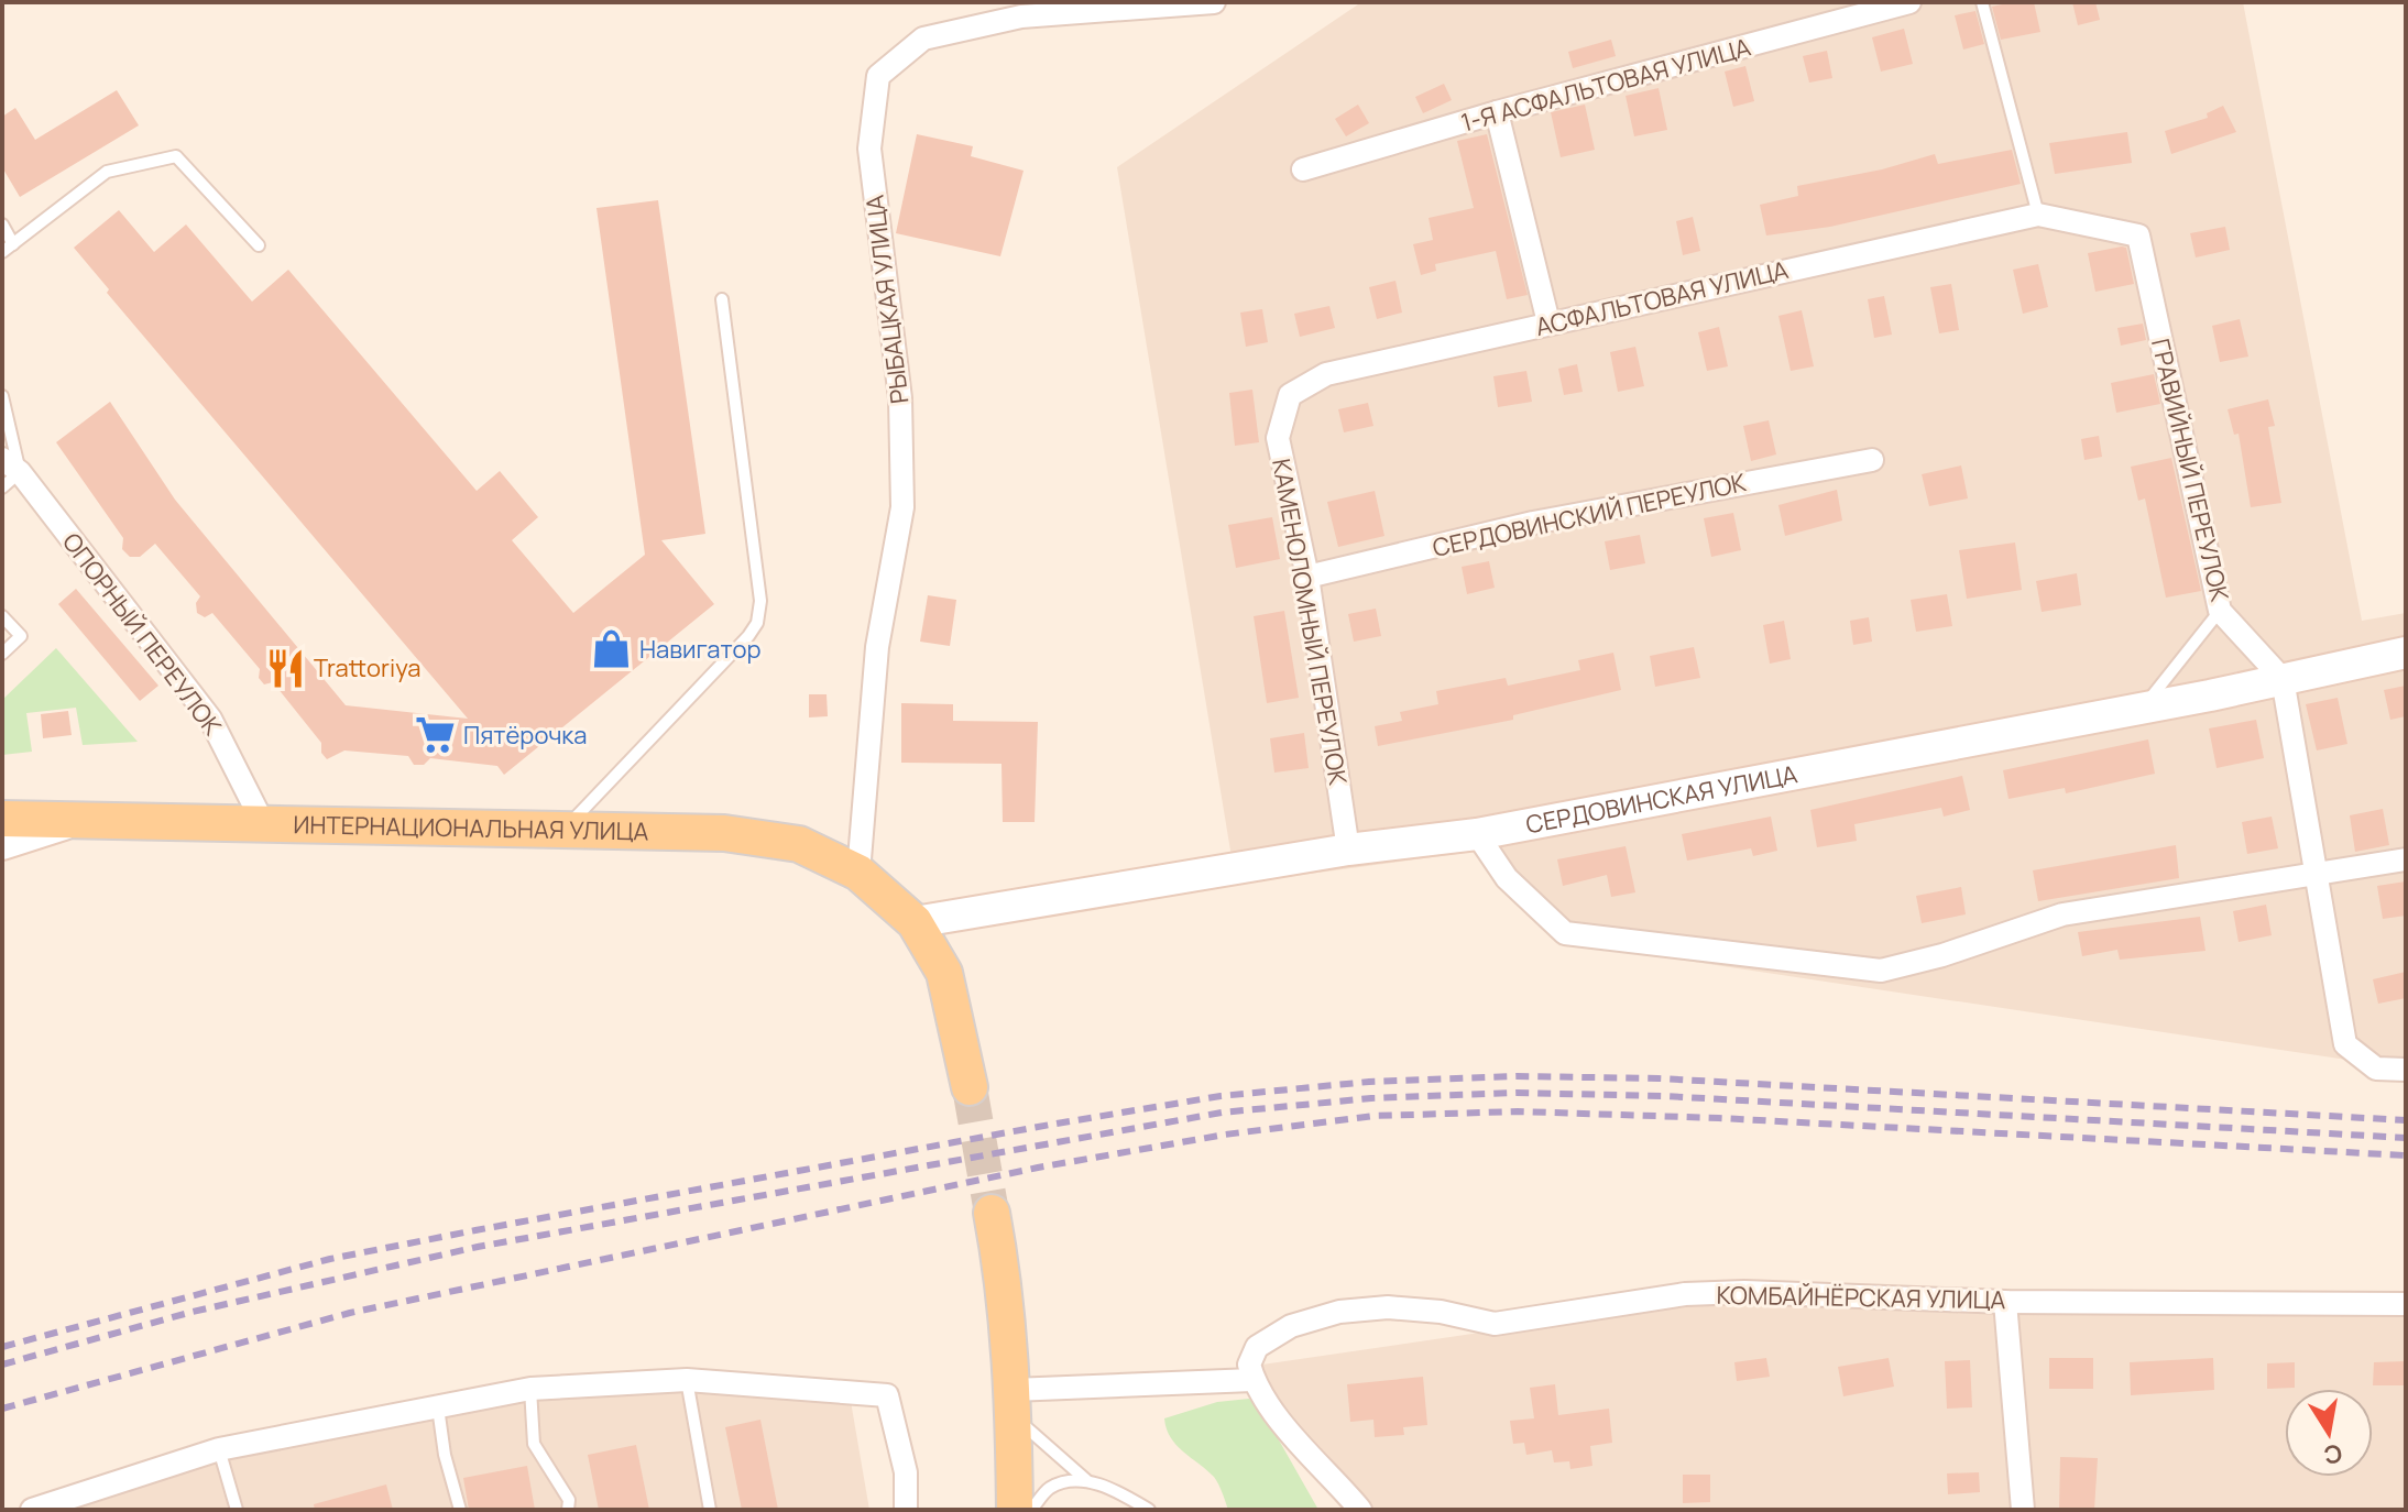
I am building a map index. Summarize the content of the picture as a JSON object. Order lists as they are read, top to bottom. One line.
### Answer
{"streets":{"main road":["ИНТЕРНАЦИОНАЛЬНАЯ УЛИЦА"],"street":["1-Я АСФАЛЬТОВАЯ УЛИЦА","АСФАЛЬТОВАЯ УЛИЦА","РЫБАЦКАЯ УЛИЦА","ГРАВИЙНЫЙ ПЕРЕУЛОК","СЕРДОВИНСКИЙ ПЕРЕУЛОК","КАМЕНОЛОМНЫЙ ПЕРЕУЛОК","ОПОРНЫЙ ПЕРЕУЛОК","СЕРДОВИНСКАЯ УЛИЦА","КОМБАЙНЁРСКАЯ УЛИЦА"]},"crossings":[["АСФАЛЬТОВАЯ УЛИЦА","ГРАВИЙНЫЙ ПЕРЕУЛОК"],["АСФАЛЬТОВАЯ УЛИЦА","КАМЕНОЛОМНЫЙ ПЕРЕУЛОК"],["РЫБАЦКАЯ УЛИЦА","ИНТЕРНАЦИОНАЛЬНАЯ УЛИЦА"],["ГРАВИЙНЫЙ ПЕРЕУЛОК","СЕРДОВИНСКАЯ УЛИЦА"],["СЕРДОВИНСКИЙ ПЕРЕУЛОК","КАМЕНОЛОМНЫЙ ПЕРЕУЛОК"],["КАМЕНОЛОМНЫЙ ПЕРЕУЛОК","СЕРДОВИНСКАЯ УЛИЦА"],["ОПОРНЫЙ ПЕРЕУЛОК","ИНТЕРНАЦИОНАЛЬНАЯ УЛИЦА"],["СЕРДОВИНСКАЯ УЛИЦА","ИНТЕРНАЦИОНАЛЬНАЯ УЛИЦА"]],"places":{"shop":["Навигатор"],"restaurant":["Trattoriya"],"supermarket":["Пятёрочка"]},"north":"bottom"}
